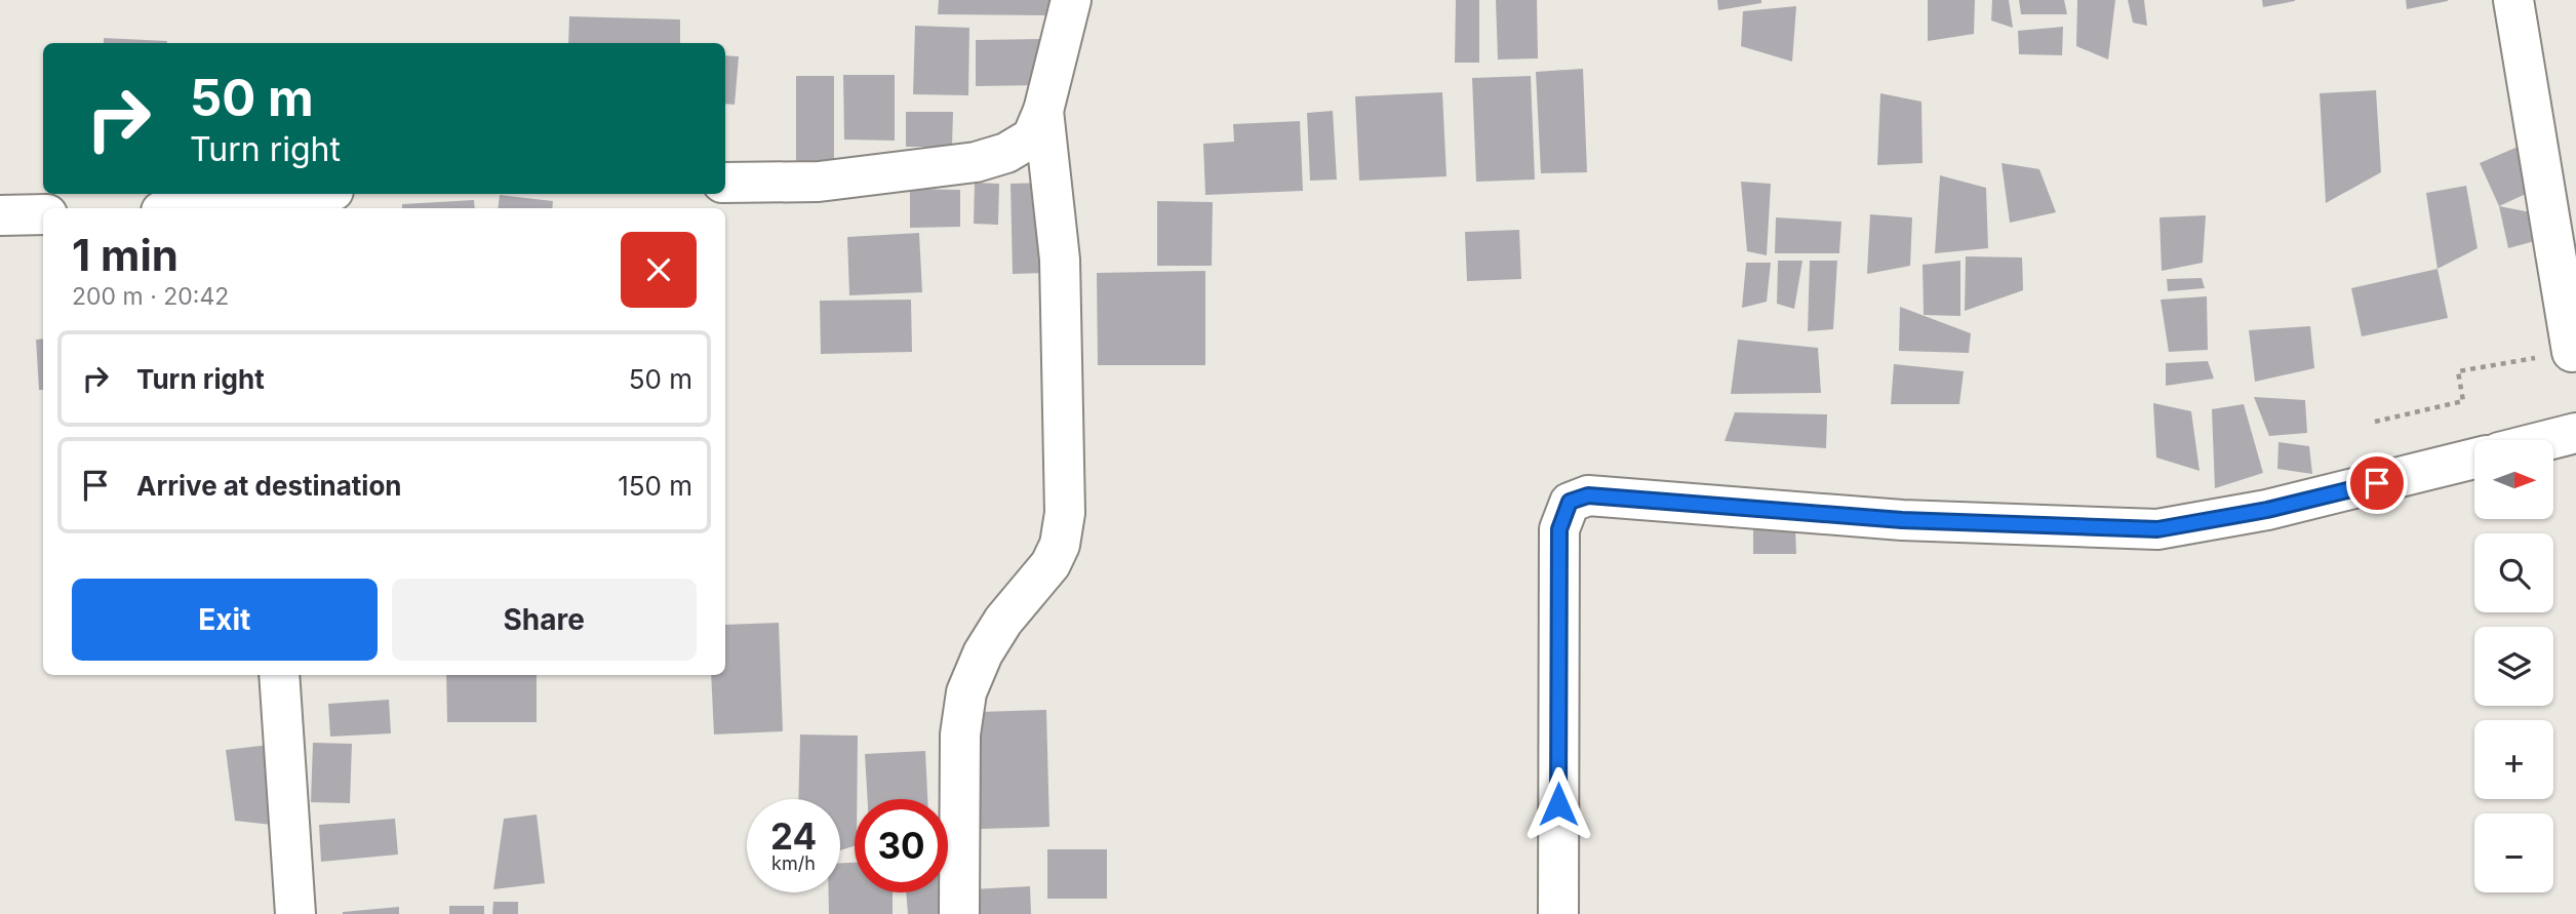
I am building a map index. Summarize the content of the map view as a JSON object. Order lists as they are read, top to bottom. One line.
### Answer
{"north":"right","page":{"turn":["50 m","Turn right"],"heading":["1 min","200 m · 20:42"],"list":[{"name":"Turn right","value":"50 m"},{"name":"Arrive at destination","value":"150 m"}],"map_buttons":["+","−"],"buttons":["Exit","Share"],"speed":"24 km/h","limit":"30"}}
